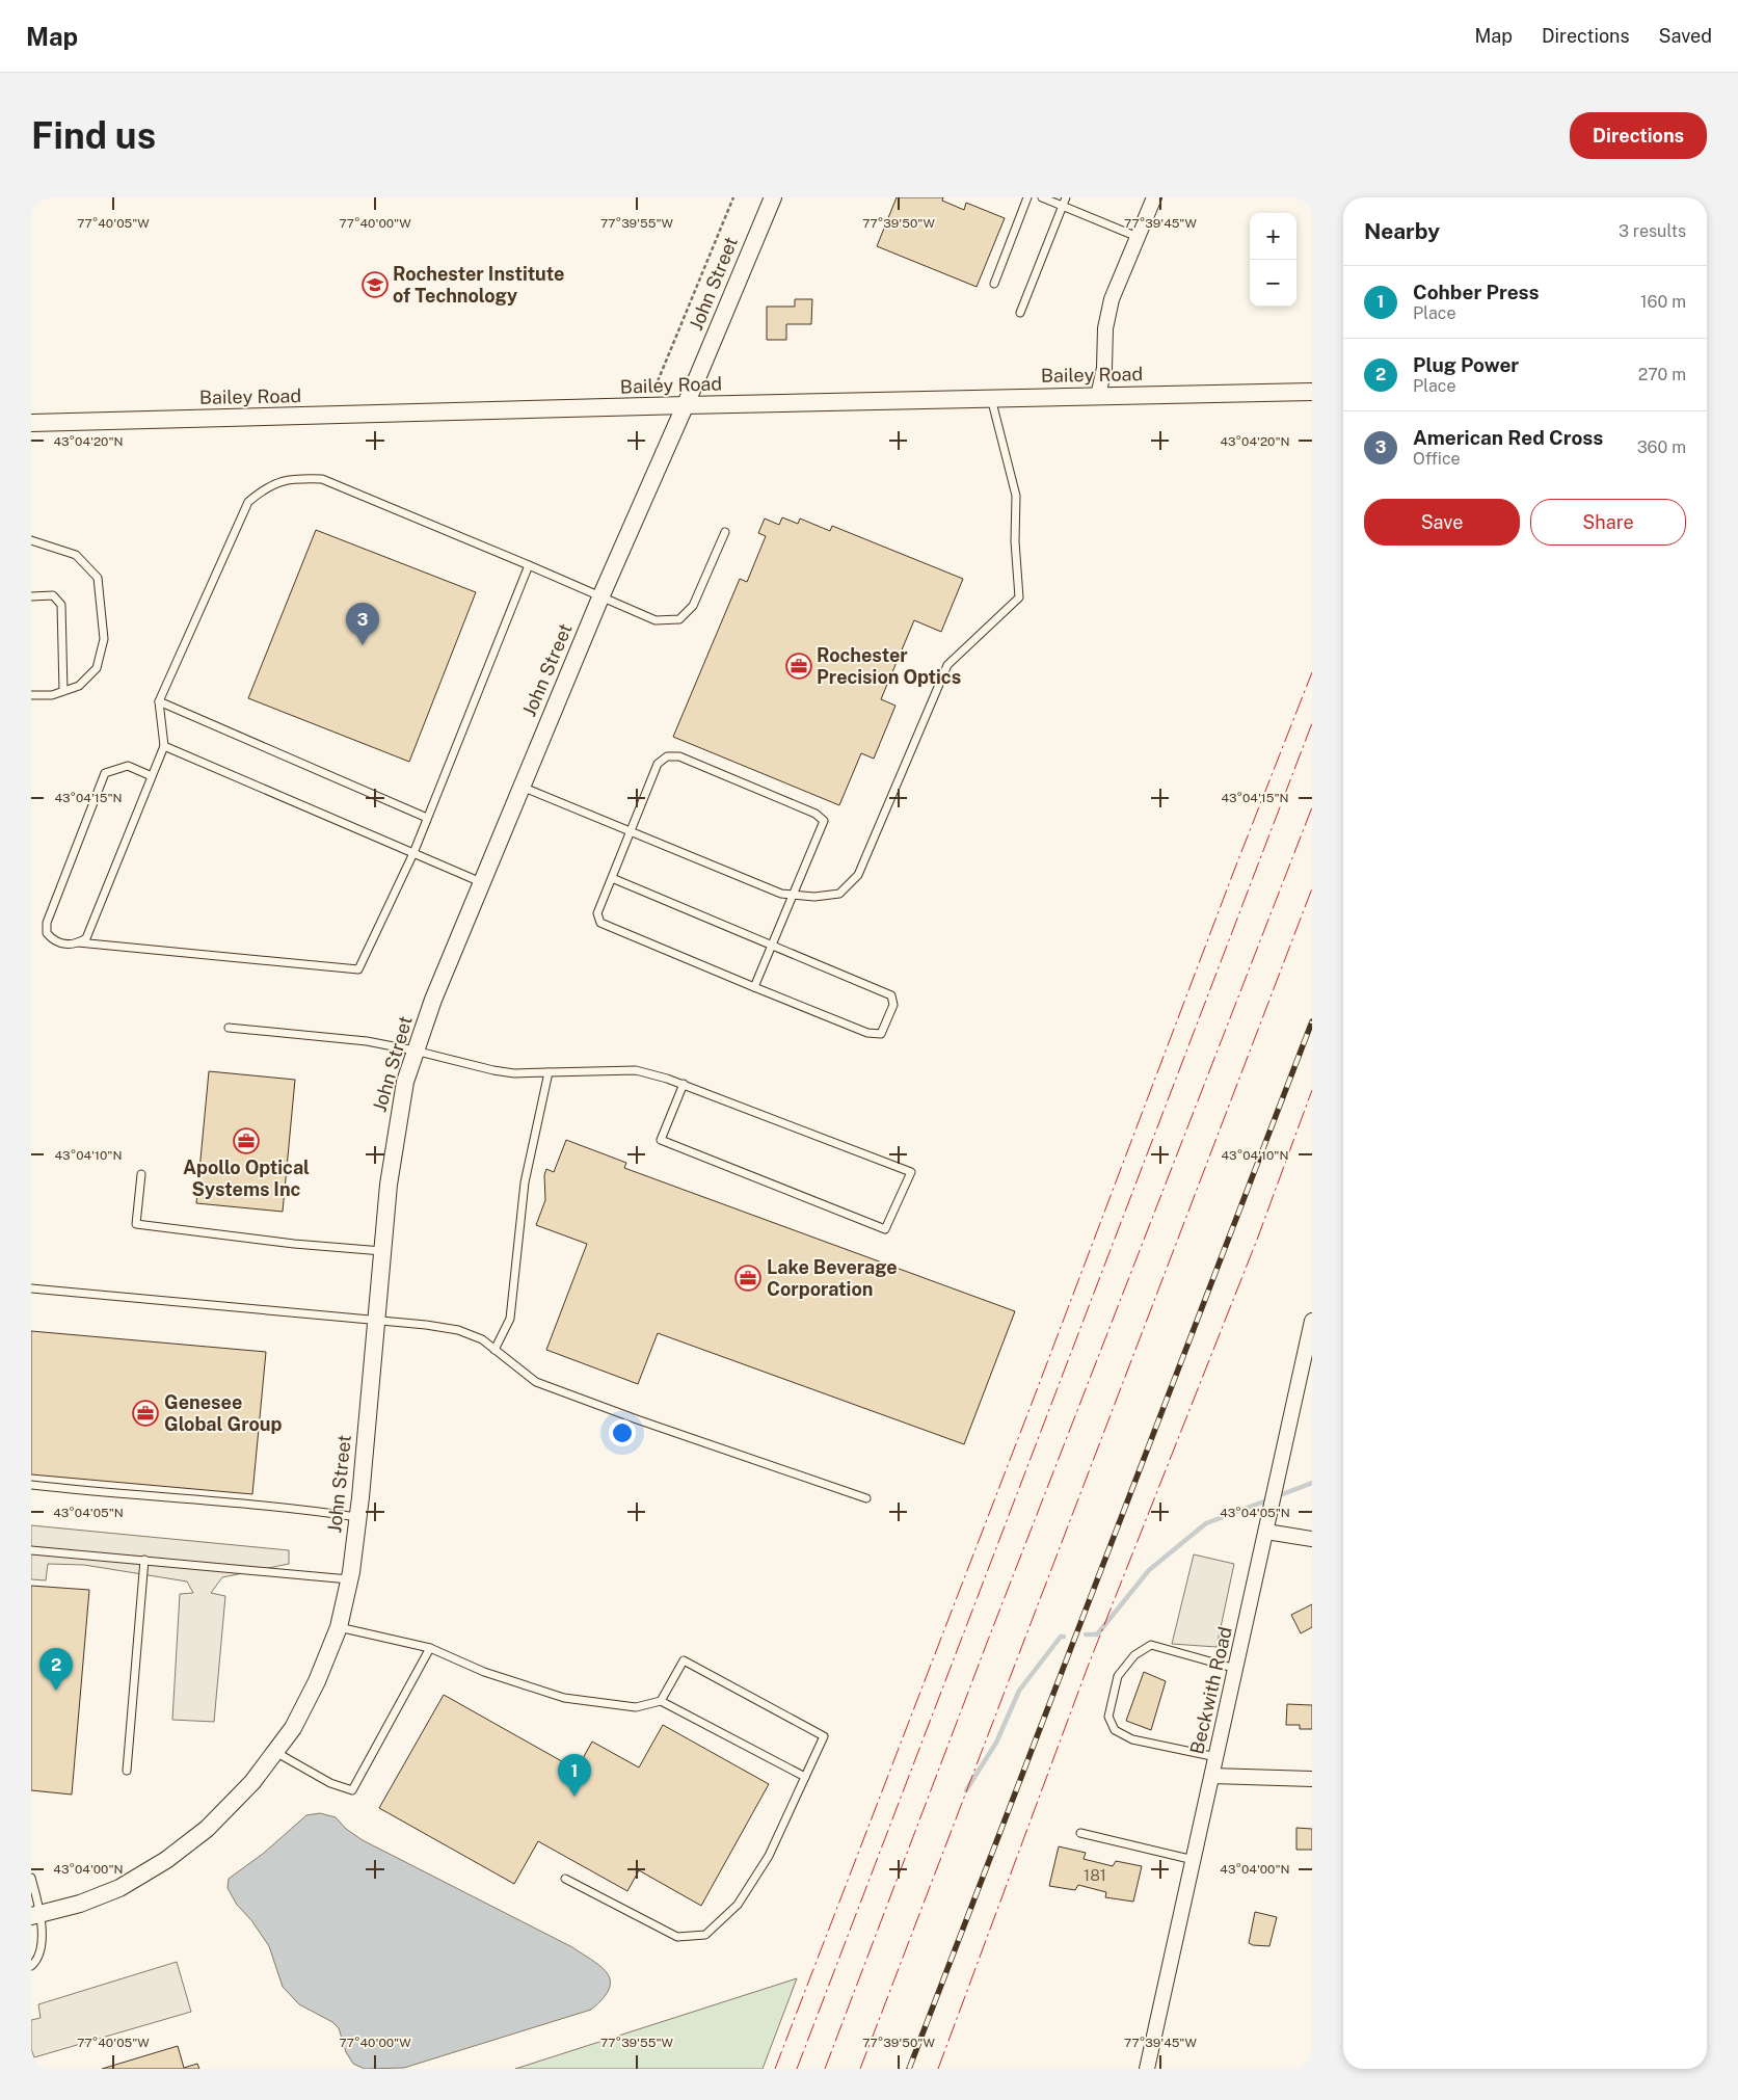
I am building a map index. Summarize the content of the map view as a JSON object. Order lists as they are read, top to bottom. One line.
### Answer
{"streets":{"street":["John Street","Bailey Road","Beckwith Road"]},"crossings":[["John Street","Bailey Road"]],"places":{"school or university":["Rochester Institute of Technology"],"office":["Rochester Precision Optics","Apollo Optical Systems Inc","Lake Beverage Corporation","Genesee Global Group"]},"house_numbers":["181"],"page":{"header":"Map","nav":["Map","Directions","Saved"],"buttons":["Directions",["Save","Share"]],"title":"Find us","heading":["Nearby","3 results"],"map_buttons":["+","−"],"list":[{"mark":"1","name":"Cohber Press","note":"Place","value":"160 m"},{"mark":"2","name":"Plug Power","note":"Place","value":"270 m"},{"mark":"3","name":"American Red Cross","note":"Office","value":"360 m"}],"pins":["3","2","1"]},"coordinates":["77°40'05\"W","77°40'00\"W","77°39'55\"W","77°39'50\"W","77°39'45\"W","43°04'20\"N","43°04'15\"N","43°04'10\"N","43°04'05\"N","43°04'00\"N"]}
